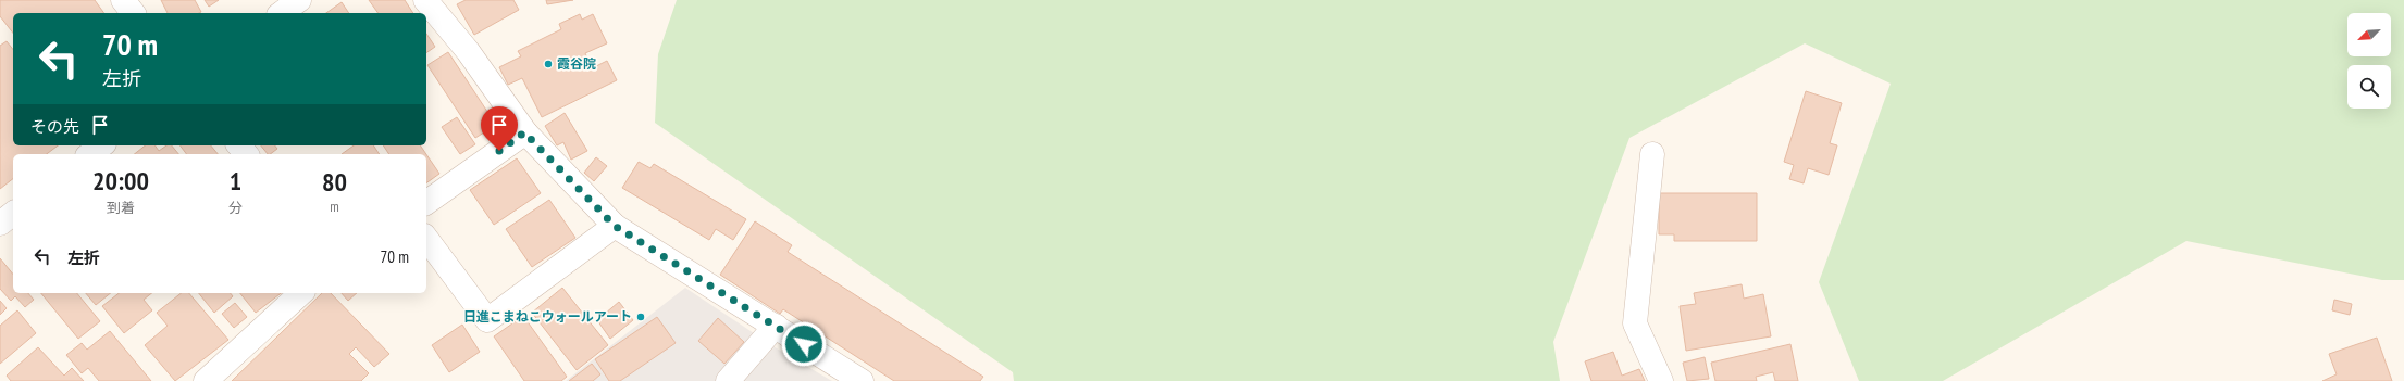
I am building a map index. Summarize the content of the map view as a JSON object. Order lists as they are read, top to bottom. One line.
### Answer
{"places":["霞谷院","日進こまねこウォールアート"],"north":"bottom left","page":{"turn":["70 m","左折"],"then":"その先","eta":["20:00","到着","1","分","80","m"],"list":[{"name":"左折","value":"70 m"}]}}
